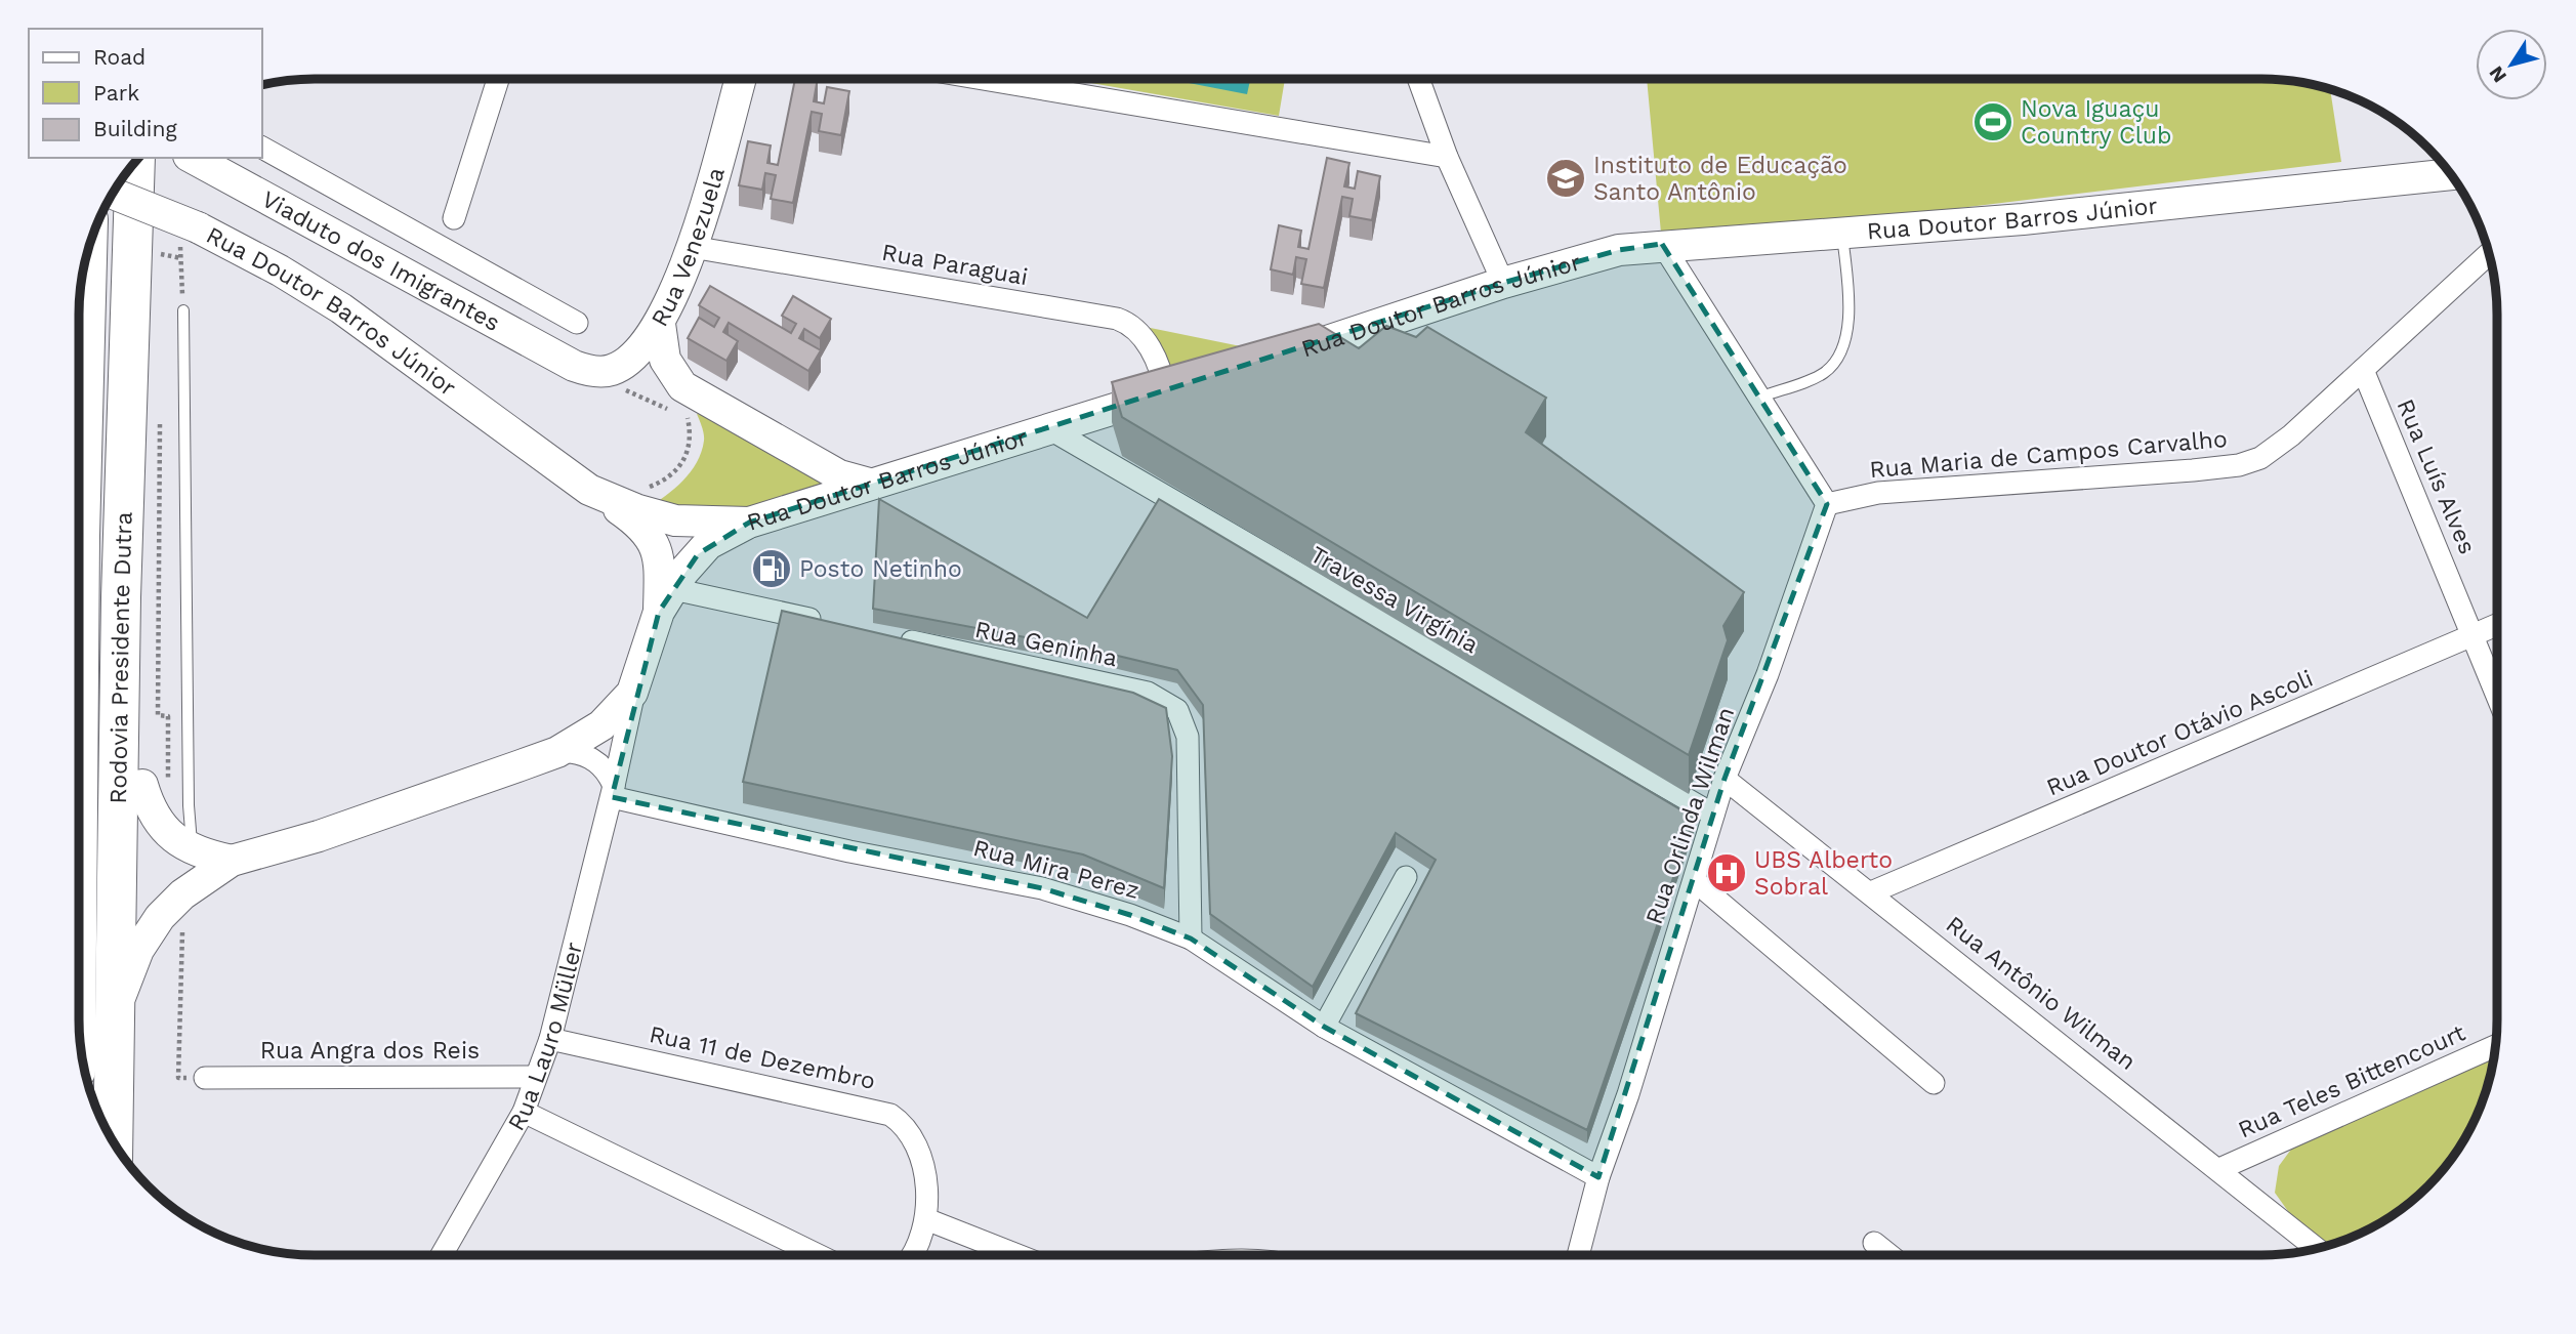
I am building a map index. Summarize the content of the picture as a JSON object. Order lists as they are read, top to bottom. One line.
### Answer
{"streets":{"highway":["Rodovia Presidente Dutra"],"main road":["Rua Doutor Barros Júnior","Rua Venezuela","Viaduto dos Imigrantes","Rua Lauro Müller"],"street":["Rua Paraguai","Rua Maria de Campos Carvalho","Rua Luís Alves","Travessa Virgínia","Rua Geninha","Rua Doutor Otávio Ascoli","Rua Orlinda Wilman","Rua Mira Perez","Rua Antônio Wilman","Rua Angra dos Reis","Rua 11 de Dezembro","Rua Teles Bittencourt"]},"crossings":[["Rua Doutor Barros Júnior","Rua Paraguai"],["Rua Doutor Barros Júnior","Travessa Virgínia"],["Rua Doutor Barros Júnior","Rua Lauro Müller"],["Rua Venezuela","Viaduto dos Imigrantes"],["Rua Venezuela","Rua Paraguai"],["Rua Maria de Campos Carvalho","Rua Luís Alves"],["Rua Maria de Campos Carvalho","Rua Orlinda Wilman"],["Rua Luís Alves","Rua Doutor Otávio Ascoli"],["Travessa Virgínia","Rua Orlinda Wilman"],["Rua Geninha","Rua Mira Perez"],["Rodovia Presidente Dutra","Rua Lauro Müller"],["Rua Doutor Otávio Ascoli","Rua Antônio Wilman"],["Rua Orlinda Wilman","Rua Mira Perez"],["Rua Orlinda Wilman","Rua Antônio Wilman"],["Rua Mira Perez","Rua Lauro Müller"],["Rua Antônio Wilman","Rua Teles Bittencourt"],["Rua Lauro Müller","Rua Angra dos Reis"],["Rua Lauro Müller","Rua 11 de Dezembro"]],"places":{"sports":["Nova Iguaçu Country Club"],"school or university":["Instituto de Educação Santo Antônio"],"fuel station":["Posto Netinho"],"hospital":["UBS Alberto Sobral"]},"legend":["Road","Park","Building"],"north":"bottom left"}
